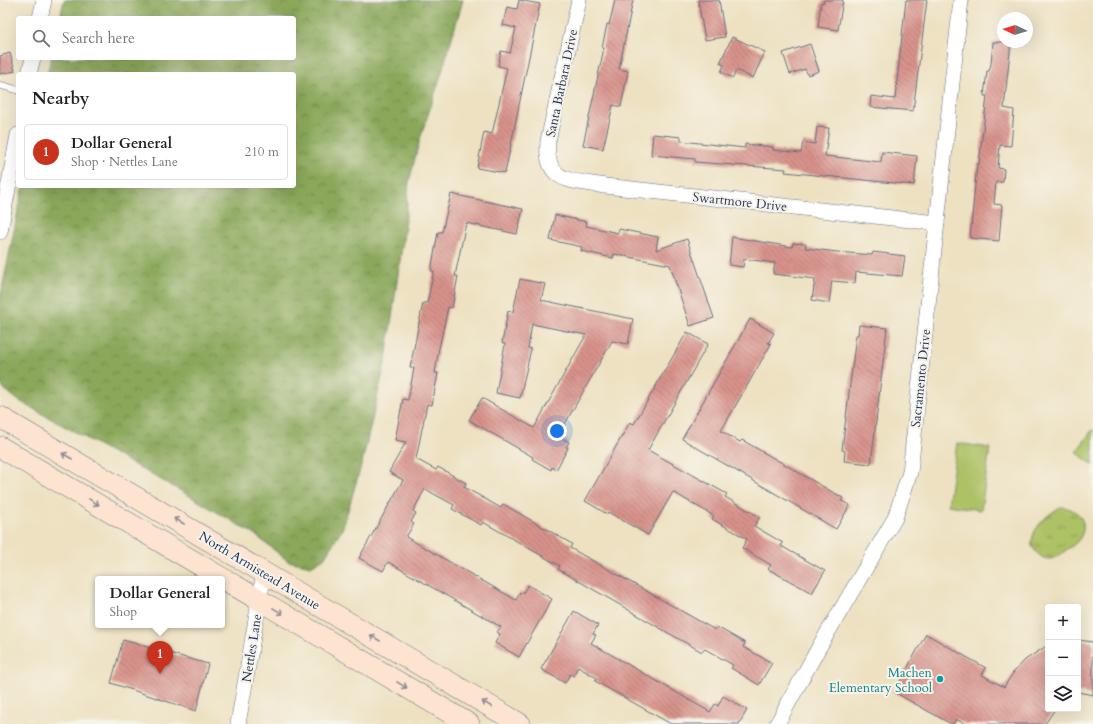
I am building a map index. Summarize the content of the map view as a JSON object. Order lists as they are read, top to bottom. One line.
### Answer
{"streets":{"main road":["North Armistead Avenue"],"street":["Santa Barbara Drive","Swartmore Drive","Sacramento Drive","Nettles Lane"]},"crossings":[["Santa Barbara Drive","Swartmore Drive"],["Swartmore Drive","Sacramento Drive"],["North Armistead Avenue","Nettles Lane"]],"places":["Machen Elementary School"],"north":"left","page":{"search":"Search here","heading":"Nearby","list":[{"mark":"1","name":"Dollar General","note":"Shop · Nettles Lane","value":"210 m"}],"popup":["Dollar General","Shop"],"map_buttons":["+","−"],"pins":"1"}}
